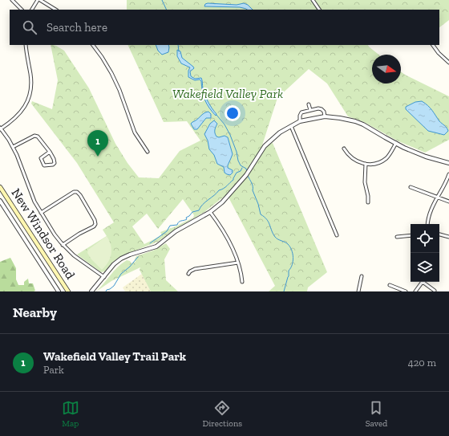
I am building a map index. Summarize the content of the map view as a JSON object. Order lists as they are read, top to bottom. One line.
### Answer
{"streets":{"main road":["New Windsor Road"]},"parks":["Wakefield Valley Park"],"north":"right","page":{"search":"Search here","pins":"1","heading":"Nearby","list":[{"mark":"1","name":"Wakefield Valley Trail Park","note":"Park","value":"420 m"}],"nav":["Map","Directions","Saved"]}}
